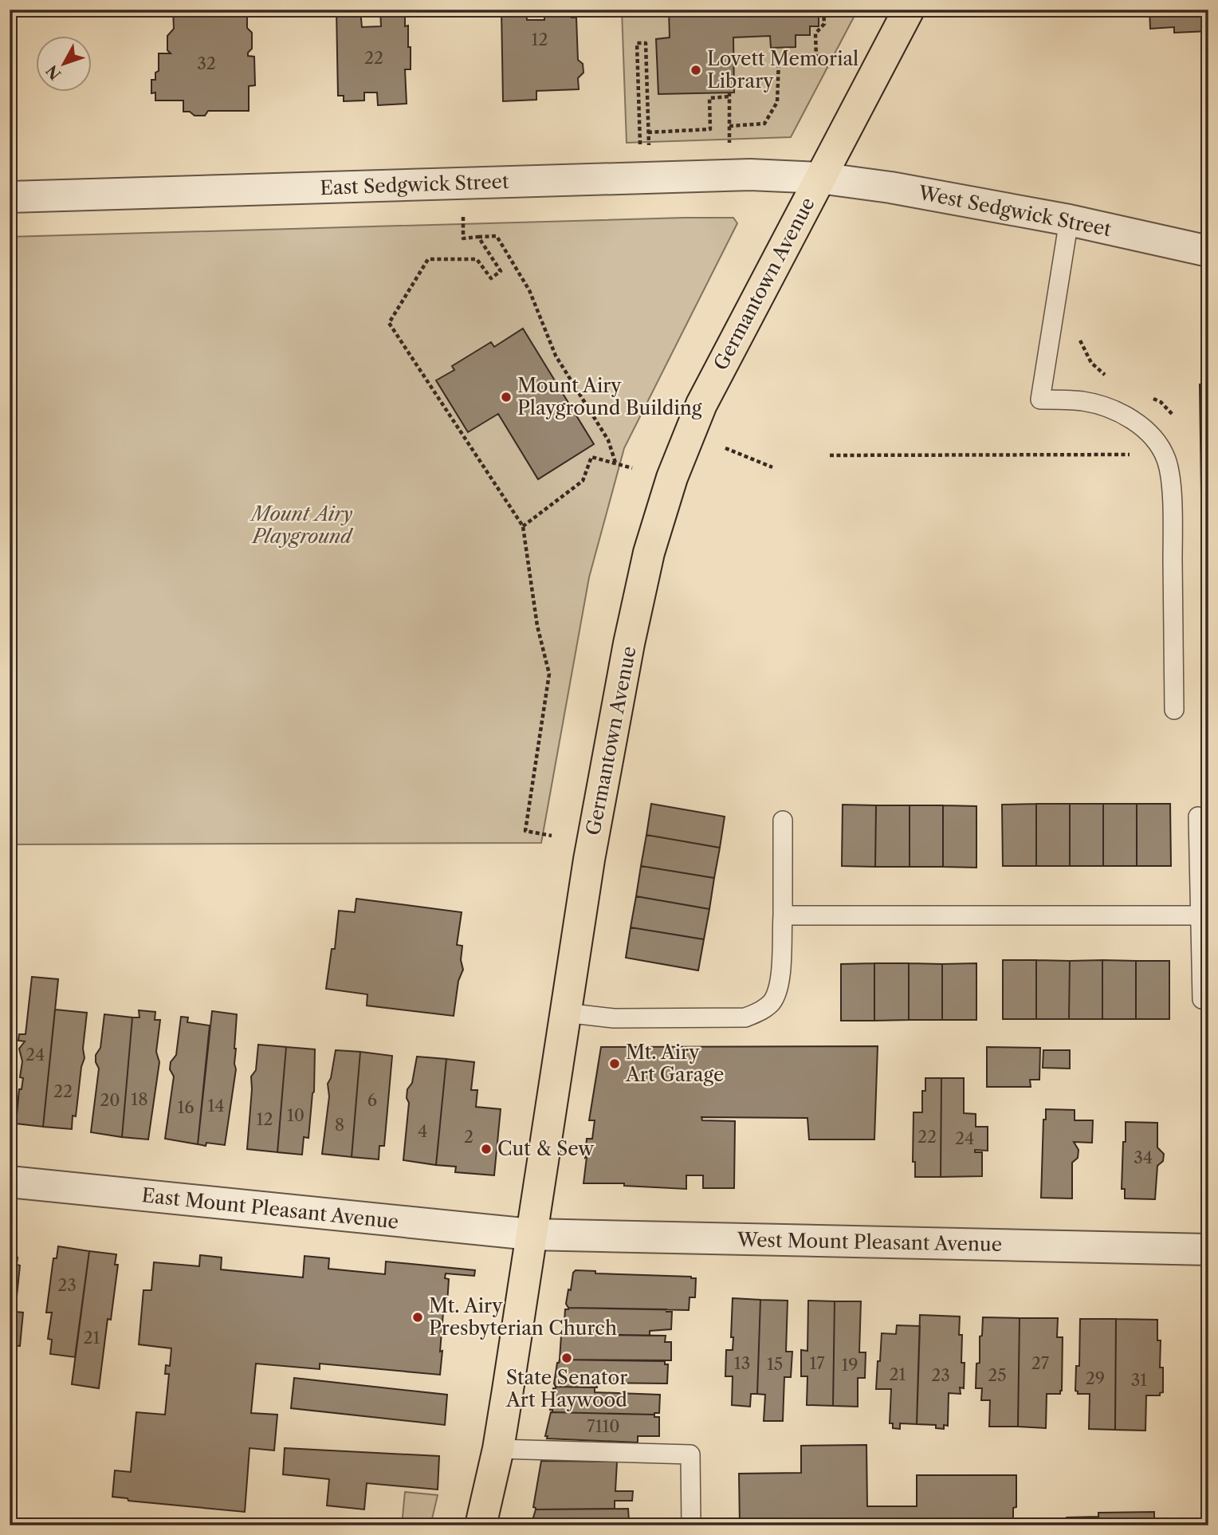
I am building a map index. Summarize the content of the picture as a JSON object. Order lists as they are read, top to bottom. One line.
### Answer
{"streets":{"main road":["Germantown Avenue"],"street":["East Sedgwick Street","West Sedgwick Street","East Mount Pleasant Avenue","West Mount Pleasant Avenue"]},"crossings":[["East Sedgwick Street","West Sedgwick Street"],["East Sedgwick Street","Germantown Avenue"],["West Sedgwick Street","Germantown Avenue"],["Germantown Avenue","East Mount Pleasant Avenue"],["Germantown Avenue","West Mount Pleasant Avenue"],["East Mount Pleasant Avenue","West Mount Pleasant Avenue"]],"parks":["Mount Airy Playground"],"places":["Lovett Memorial Library","Mount Airy Playground Building","Mt. Airy Art Garage","Cut & Sew","Mt. Airy Presbyterian Church","State Senator Art Haywood"],"house_numbers":["12","22","32","24","22","18","20","6","14","16","10","12","8","4","2","22","24","34","23","21","13","17","27","15","19","21","23","25","29","31","7110"],"north":"bottom left"}
